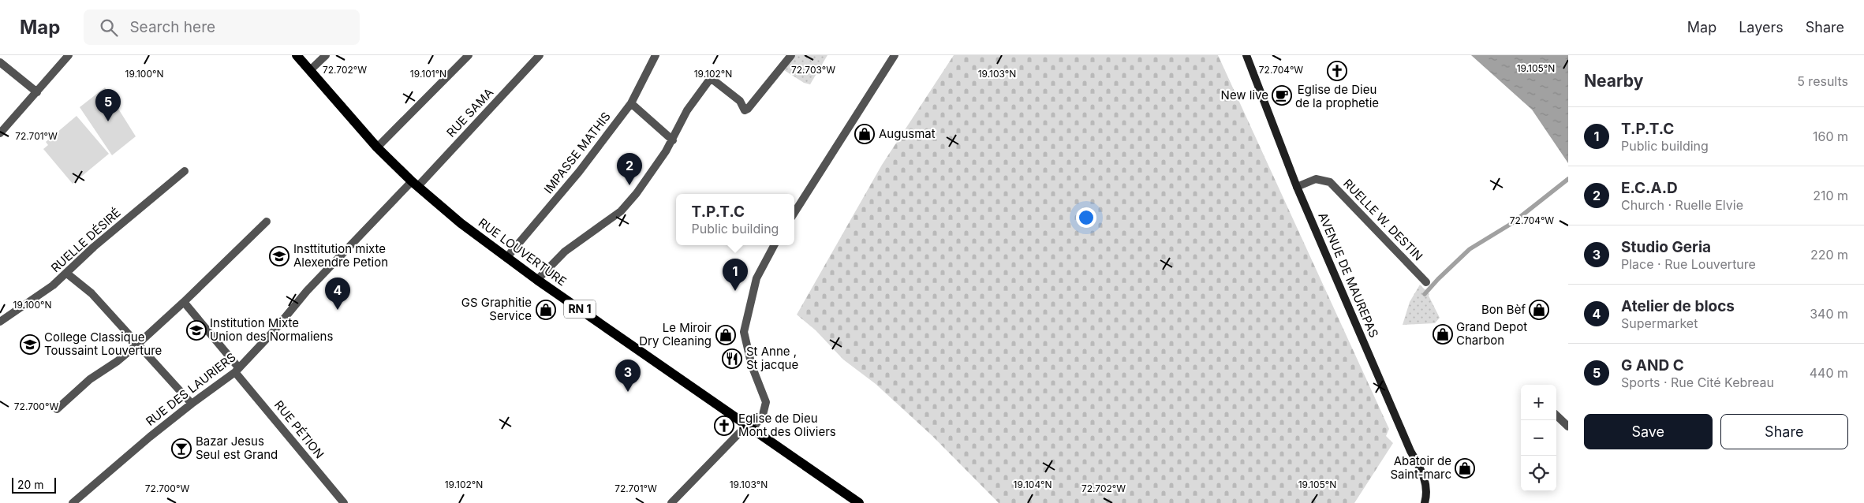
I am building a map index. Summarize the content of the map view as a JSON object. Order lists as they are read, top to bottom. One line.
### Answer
{"streets":{"main road":["RUE LOUVERTURE","RN 1"],"street":["RUE SAMA","IMPASSE MATHIS","RUELLE W. DESTIN","RUELLE DÉSIRÉ","AVENUE DE MAUREPAS","RUE DES LAURIERS","RUE PÉTION"]},"crossings":[["RUE SAMA","RUE LOUVERTURE"],["RUE SAMA","RUE DES LAURIERS"],["IMPASSE MATHIS","RUE LOUVERTURE"],["RUELLE W. DESTIN","AVENUE DE MAUREPAS"],["RUE LOUVERTURE","RUE DES LAURIERS"],["RUE DES LAURIERS","RUE PÉTION"]],"places":{"church":["Eglise de Dieu de la prophetie","Eglise de Dieu Mont des Oliviers"],"cafe":["New live"],"shop":["Augusmat","GS Graphitie Service","Bon Bèf","Grand Depot Charbon","Le Miroir Dry Cleaning","Abatoir de Saint-marc"],"school or university":["Insttitution mixte Alexendre Petion","Institution Mixte Union des Normaliens","College Classique Toussaint Louverture"],"restaurant":["St Anne , St jacque"],"bar":["Bazar Jesus Seul est Grand"]},"scale_bar":"20 m","page":{"header":"Map","search":"Search here","nav":["Map","Layers","Share"],"heading":["Nearby","5 results"],"pins":["5","2","1","4","3"],"list":[{"mark":"1","name":"T.P.T.C","note":"Public building","value":"160 m"},{"mark":"2","name":"E.C.A.D","note":"Church · Ruelle Elvie","value":"210 m"},{"mark":"3","name":"Studio Geria","note":"Place · Rue Louverture","value":"220 m"},{"mark":"4","name":"Atelier de blocs","note":"Supermarket","value":"340 m"},{"mark":"5","name":"G AND C","note":"Sports · Rue Cité Kebreau","value":"440 m"}],"popup":["T.P.T.C","Public building"],"map_buttons":["+","−"],"buttons":["Save","Share"],"scale":"20 m"},"coordinates":["19.105°N","72.704°W","72.702°W","72.703°W","19.100°N","19.101°N","19.102°N","19.103°N","72.701°W","72.700°W","19.104°N"]}
